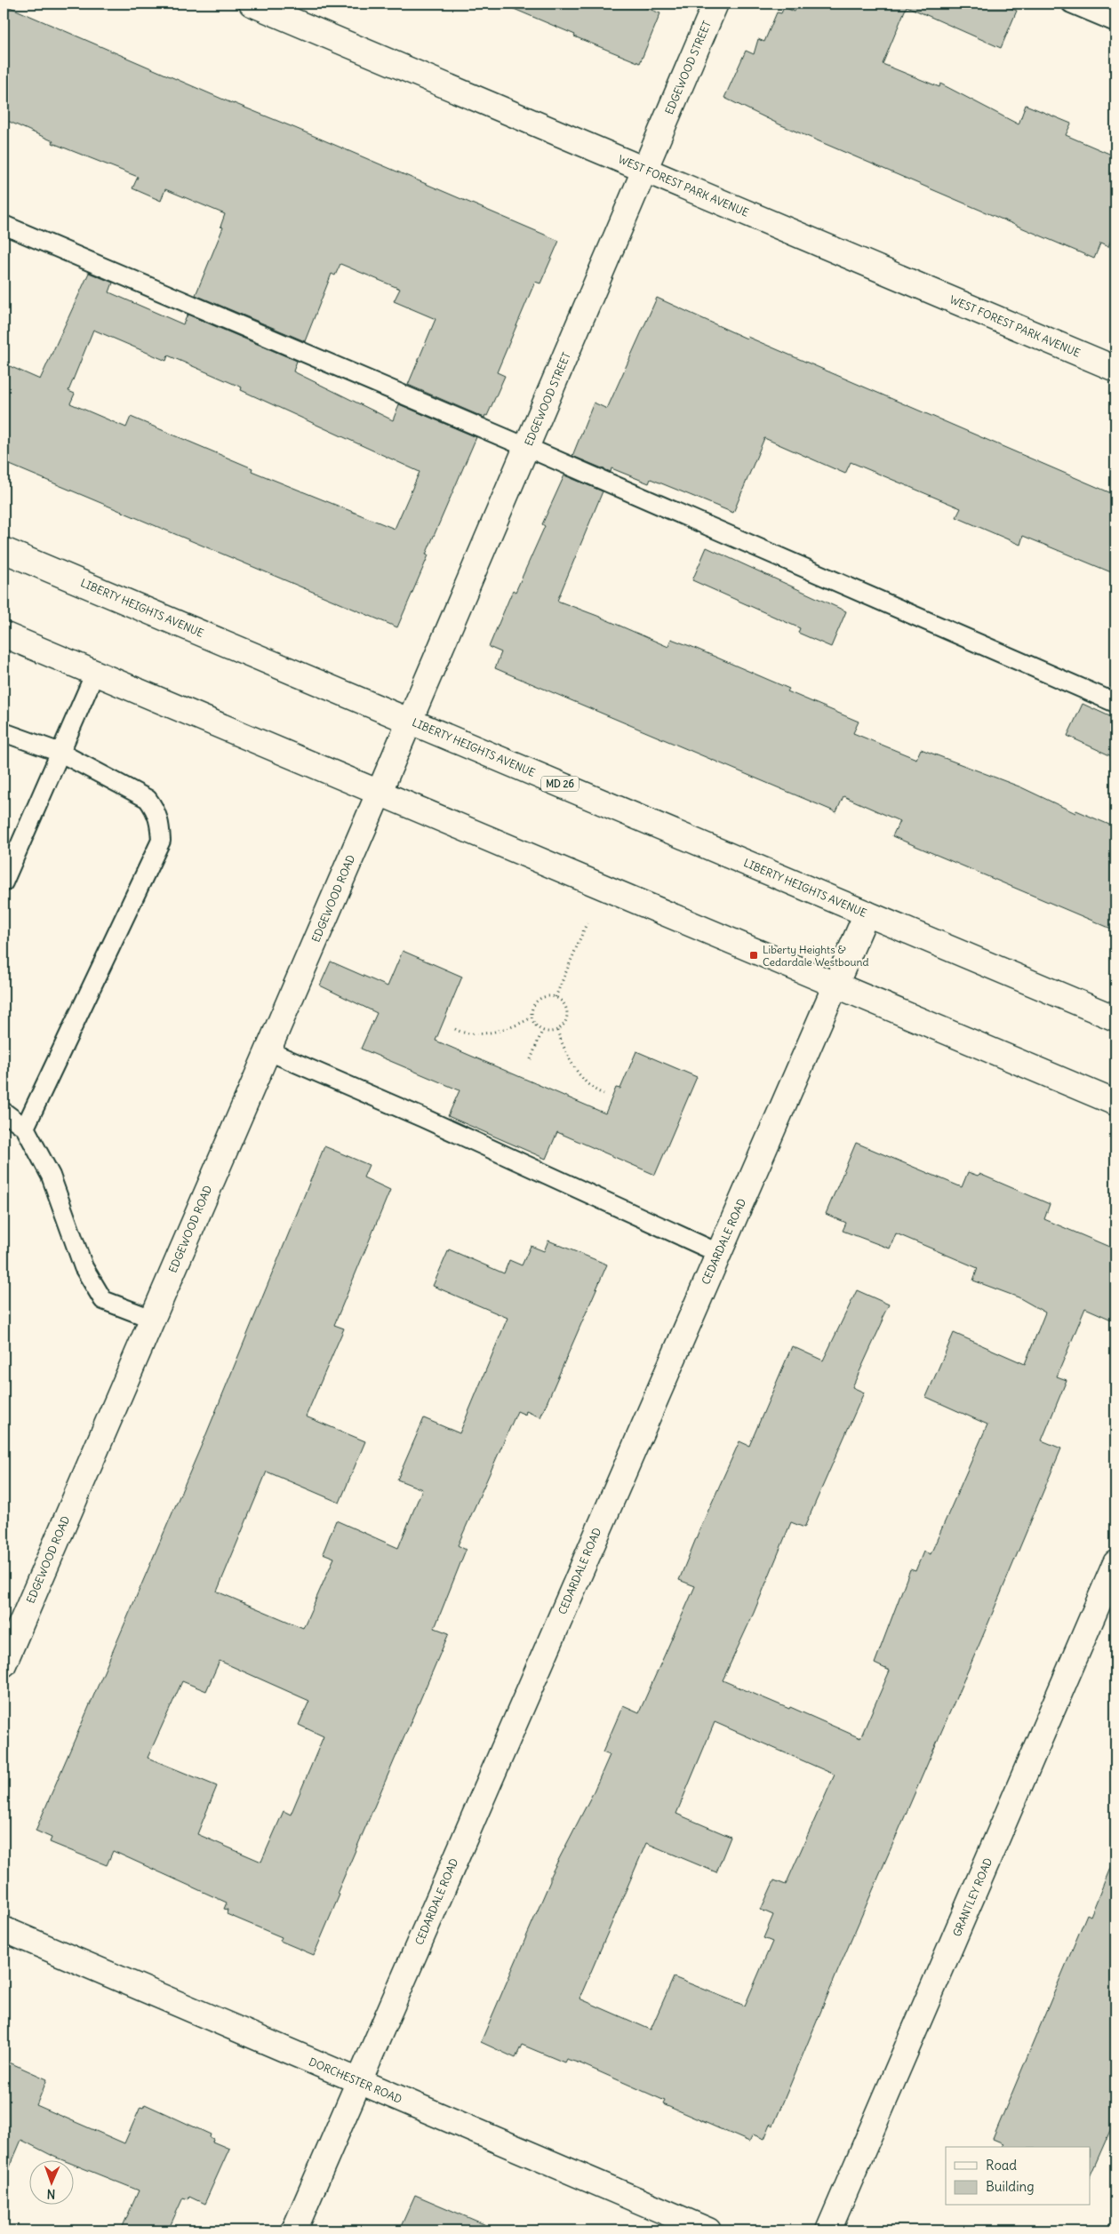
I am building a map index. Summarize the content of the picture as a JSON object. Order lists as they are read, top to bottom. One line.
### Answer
{"streets":{"street":["EDGEWOOD STREET","WEST FOREST PARK AVENUE","LIBERTY HEIGHTS AVENUE","MD 26","EDGEWOOD ROAD","CEDARDALE ROAD","GRANTLEY ROAD","DORCHESTER ROAD"]},"crossings":[["EDGEWOOD STREET","WEST FOREST PARK AVENUE"],["EDGEWOOD STREET","LIBERTY HEIGHTS AVENUE"],["EDGEWOOD STREET","EDGEWOOD ROAD"],["LIBERTY HEIGHTS AVENUE","CEDARDALE ROAD"],["CEDARDALE ROAD","DORCHESTER ROAD"]],"places":{"transit":["Liberty Heights & Cedardale Westbound"]},"legend":["Road","Building"],"north":"bottom"}
